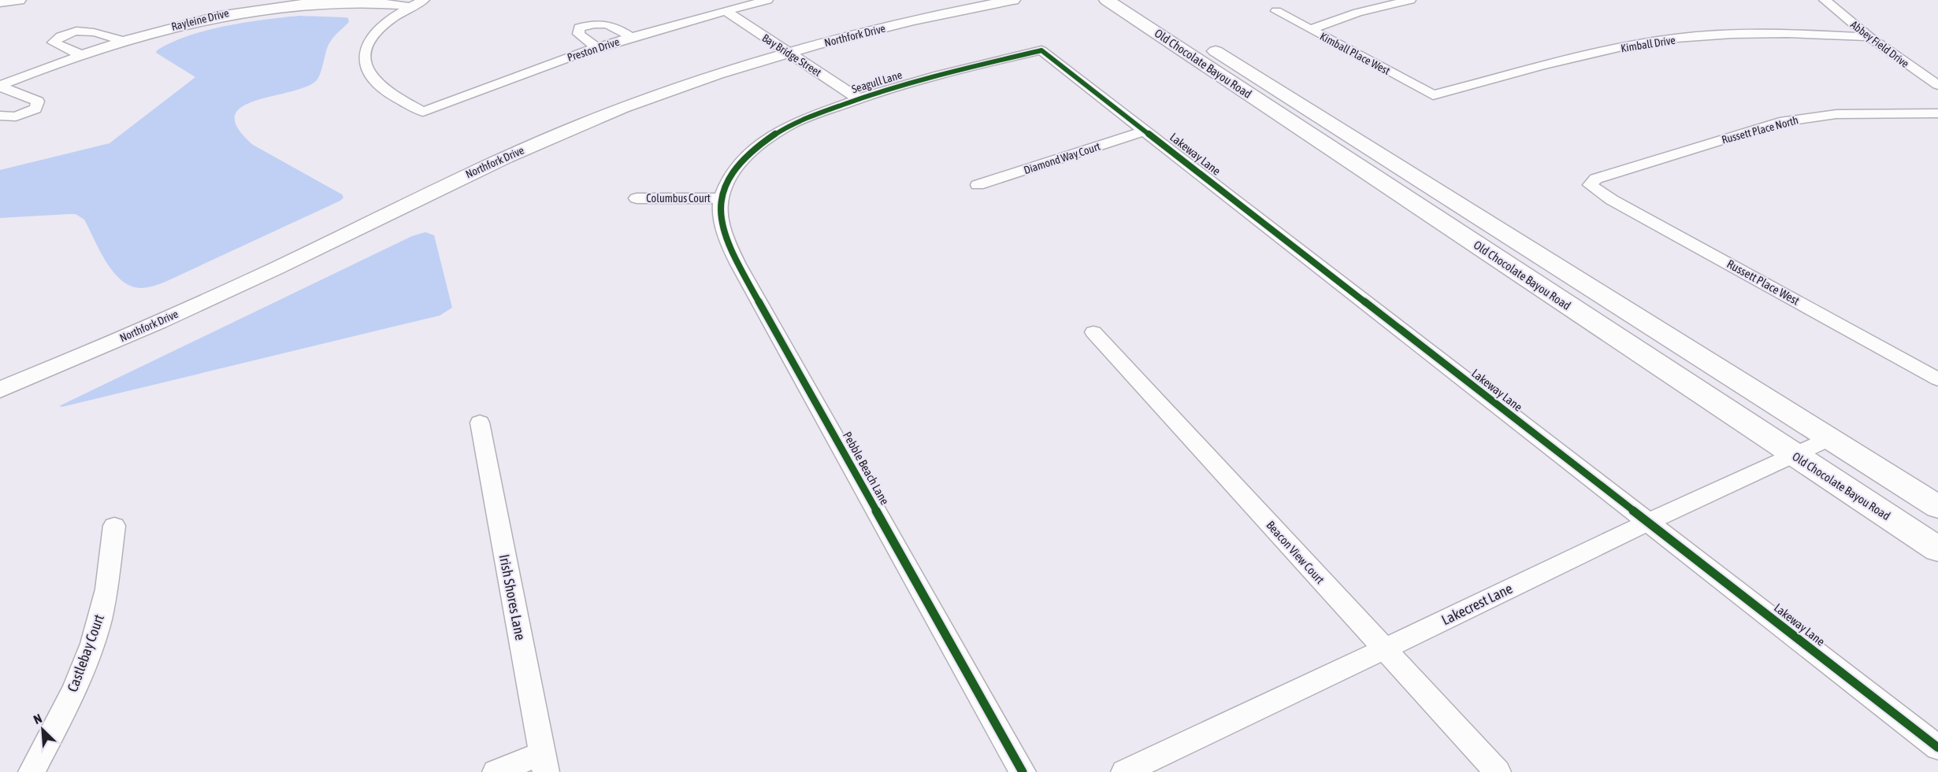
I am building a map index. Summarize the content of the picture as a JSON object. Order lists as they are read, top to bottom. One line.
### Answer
{"streets":{"main road":["Old Chocolate Bayou Road"],"street":["Rayleine Drive","Northfork Drive","Kimball Drive","Abbey Field Drive","Preston Drive","Kimball Place West","Bay Bridge Street","Seagull Lane","Russett Place North","Lakeway Lane","Diamond Way Court","Columbus Court","Russett Place West","Pebble Beach Lane","Beacon View Court","Irish Shores Lane","Lakecrest Lane","Castlebay Court"]},"crossings":[["Rayleine Drive","Preston Drive"],["Northfork Drive","Bay Bridge Street"],["Kimball Drive","Abbey Field Drive"],["Kimball Drive","Kimball Place West"],["Preston Drive","Bay Bridge Street"],["Bay Bridge Street","Seagull Lane"],["Old Chocolate Bayou Road","Lakecrest Lane"],["Seagull Lane","Lakeway Lane"],["Seagull Lane","Pebble Beach Lane"],["Russett Place North","Russett Place West"],["Lakeway Lane","Diamond Way Court"],["Lakeway Lane","Lakecrest Lane"],["Columbus Court","Pebble Beach Lane"],["Beacon View Court","Lakecrest Lane"]],"north":"top left"}
